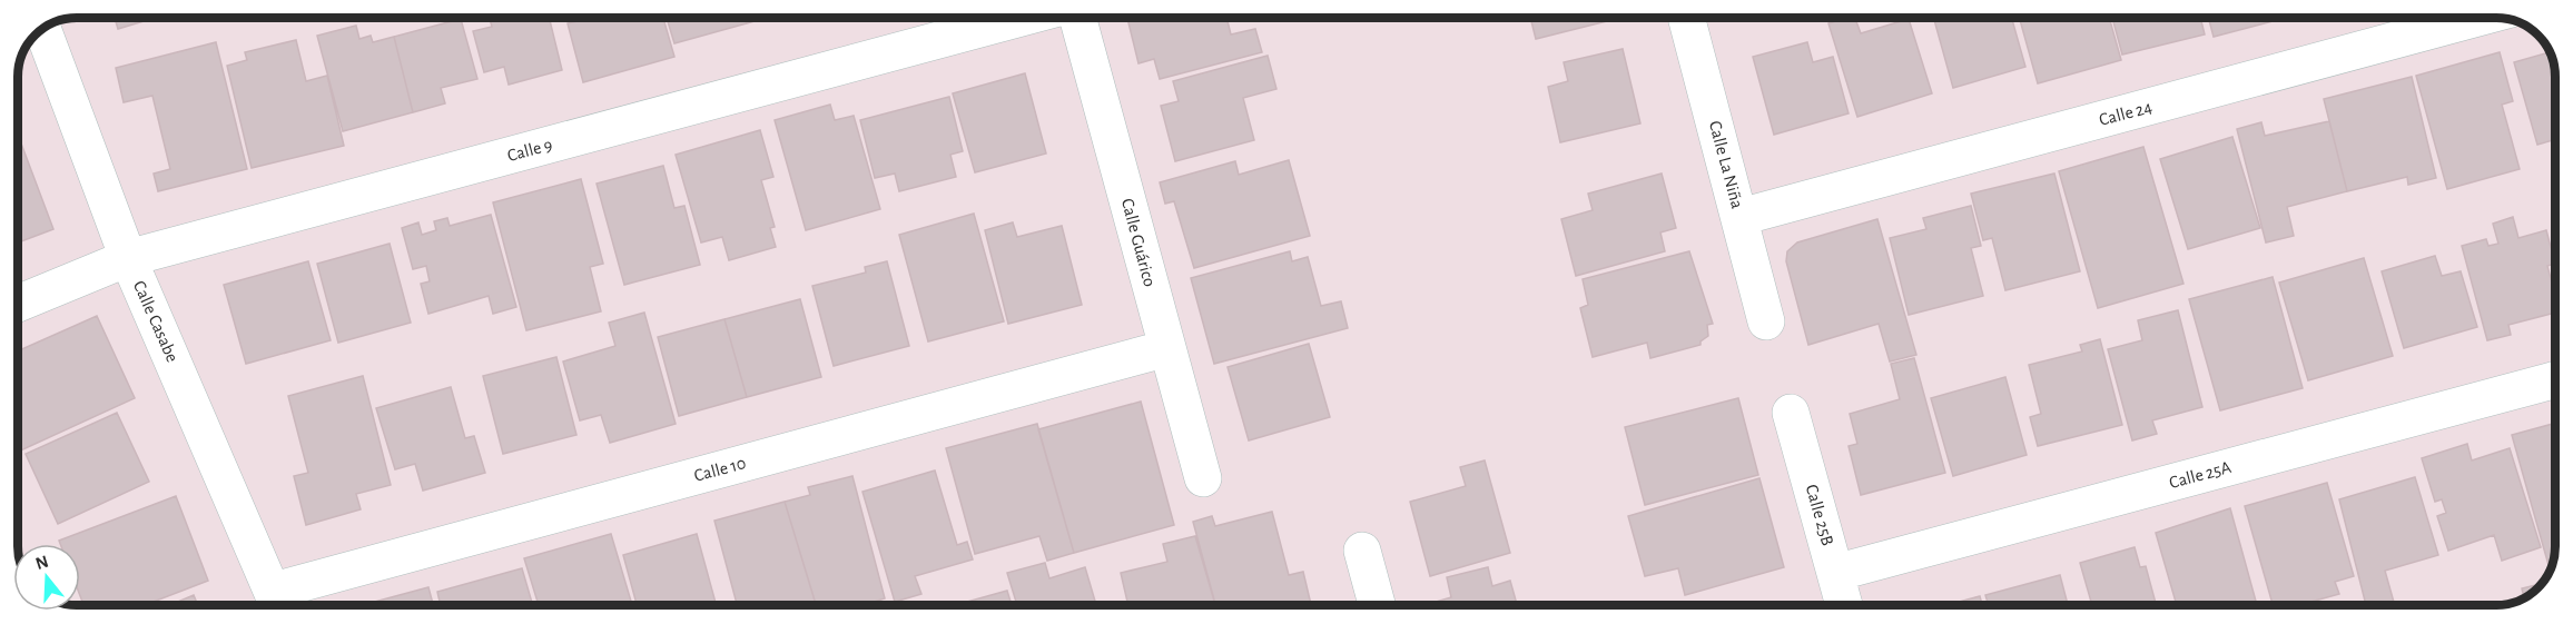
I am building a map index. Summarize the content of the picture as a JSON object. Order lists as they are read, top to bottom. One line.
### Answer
{"streets":{"street":["Calle 24","Calle 9","Calle La Niña","Calle Guárico","Calle Casabe","Calle 10","Calle 25A","Calle 25B"]},"crossings":[["Calle 24","Calle La Niña"],["Calle 9","Calle Casabe"],["Calle Guárico","Calle 10"],["Calle Casabe","Calle 10"],["Calle 25A","Calle 25B"]],"north":"top"}
